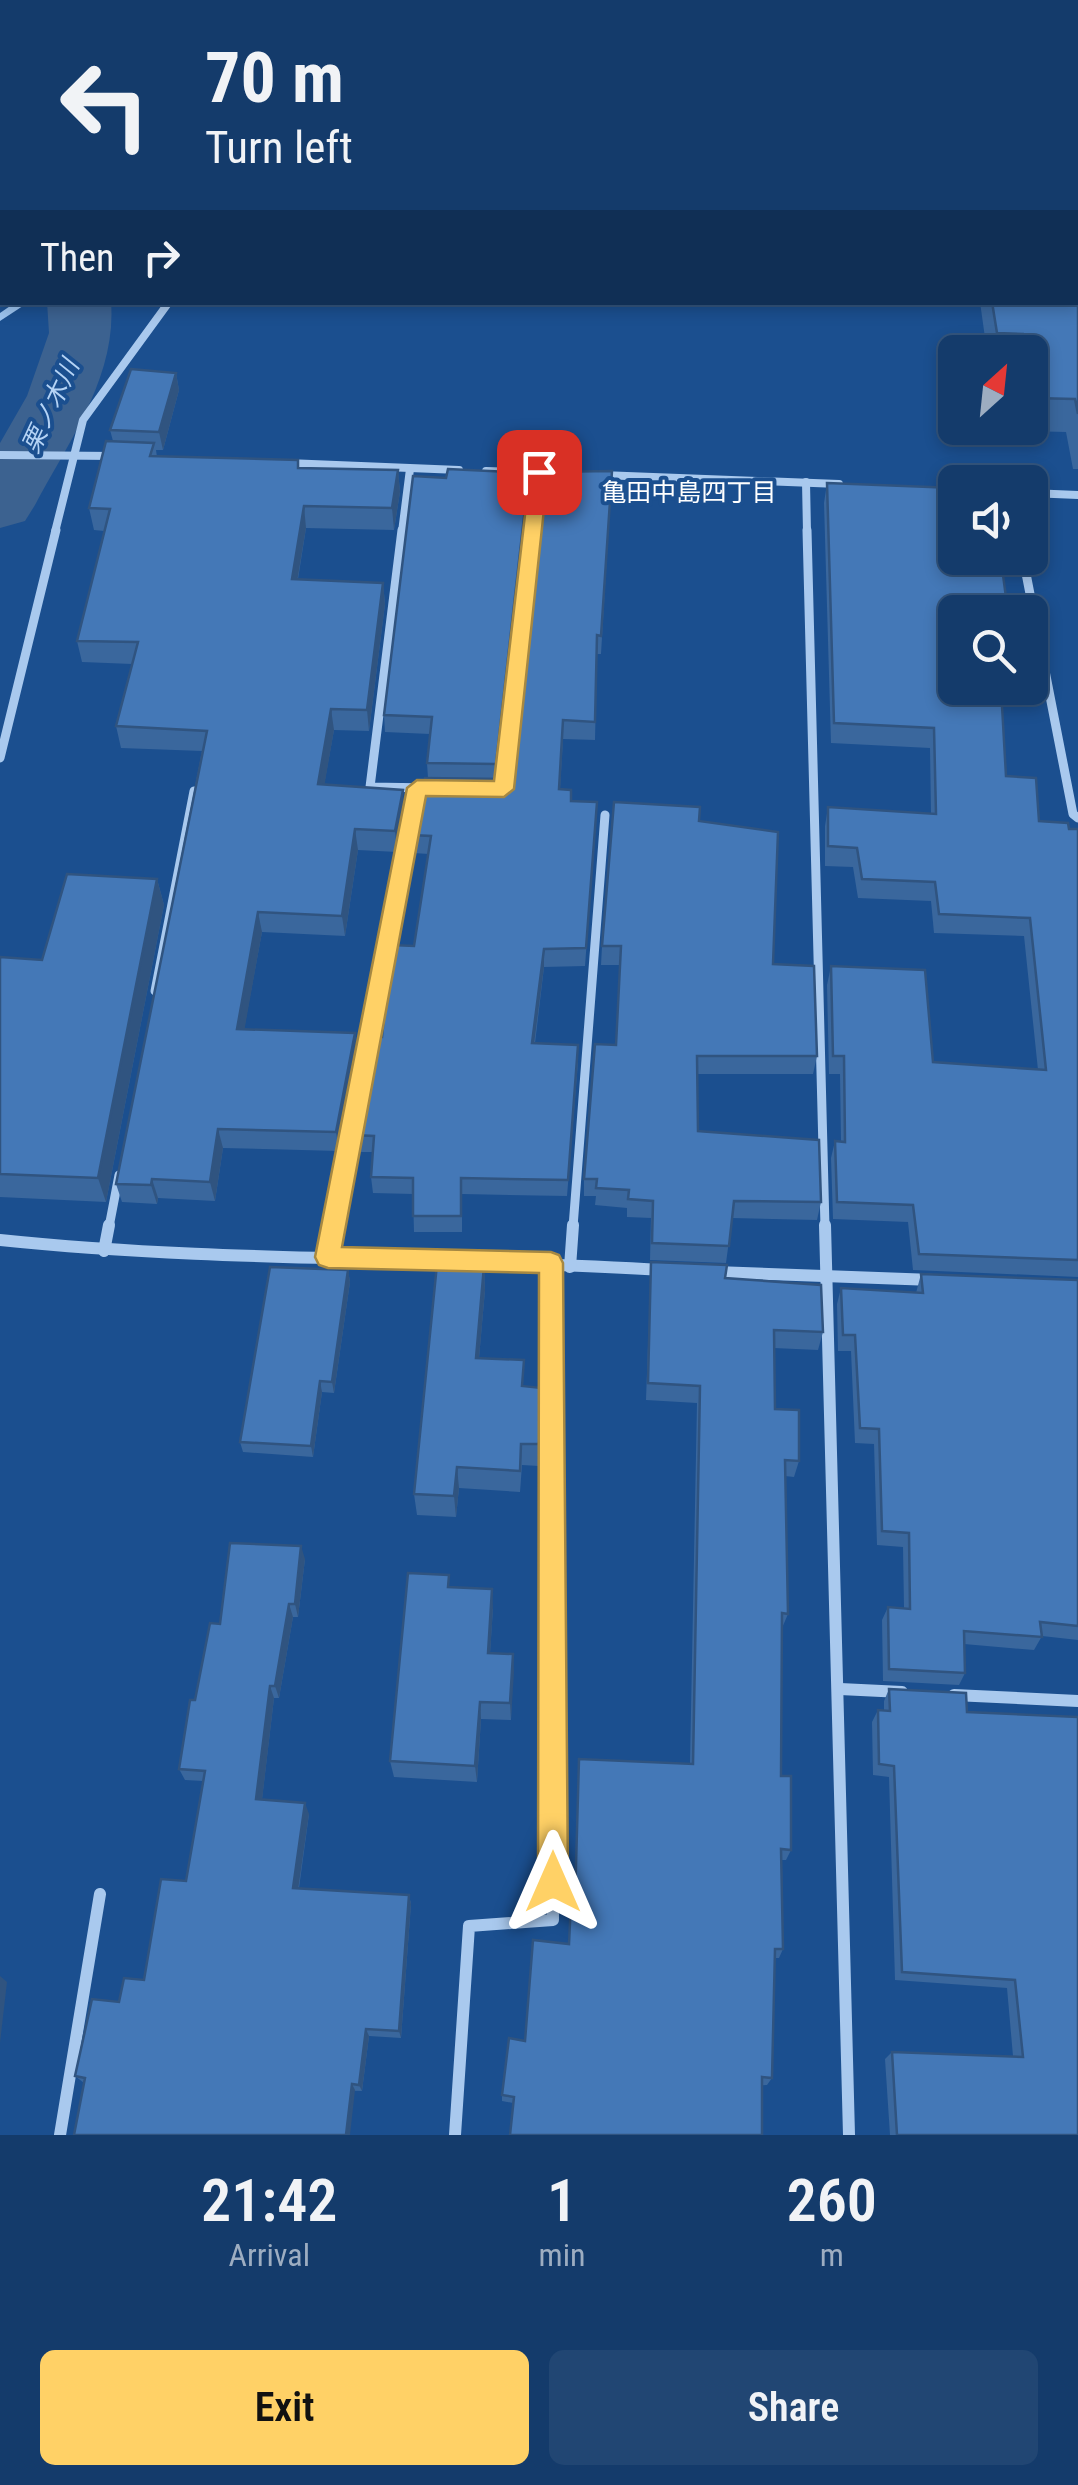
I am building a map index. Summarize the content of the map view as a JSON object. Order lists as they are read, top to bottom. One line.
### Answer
{"districts":["亀田中島四丁目"],"water":["栗ノ木川"],"north":"top right","page":{"turn":["70 m","Turn left"],"then":"Then","eta":["21:42","Arrival","1","min","260","m"],"buttons":["Exit","Share"]}}
